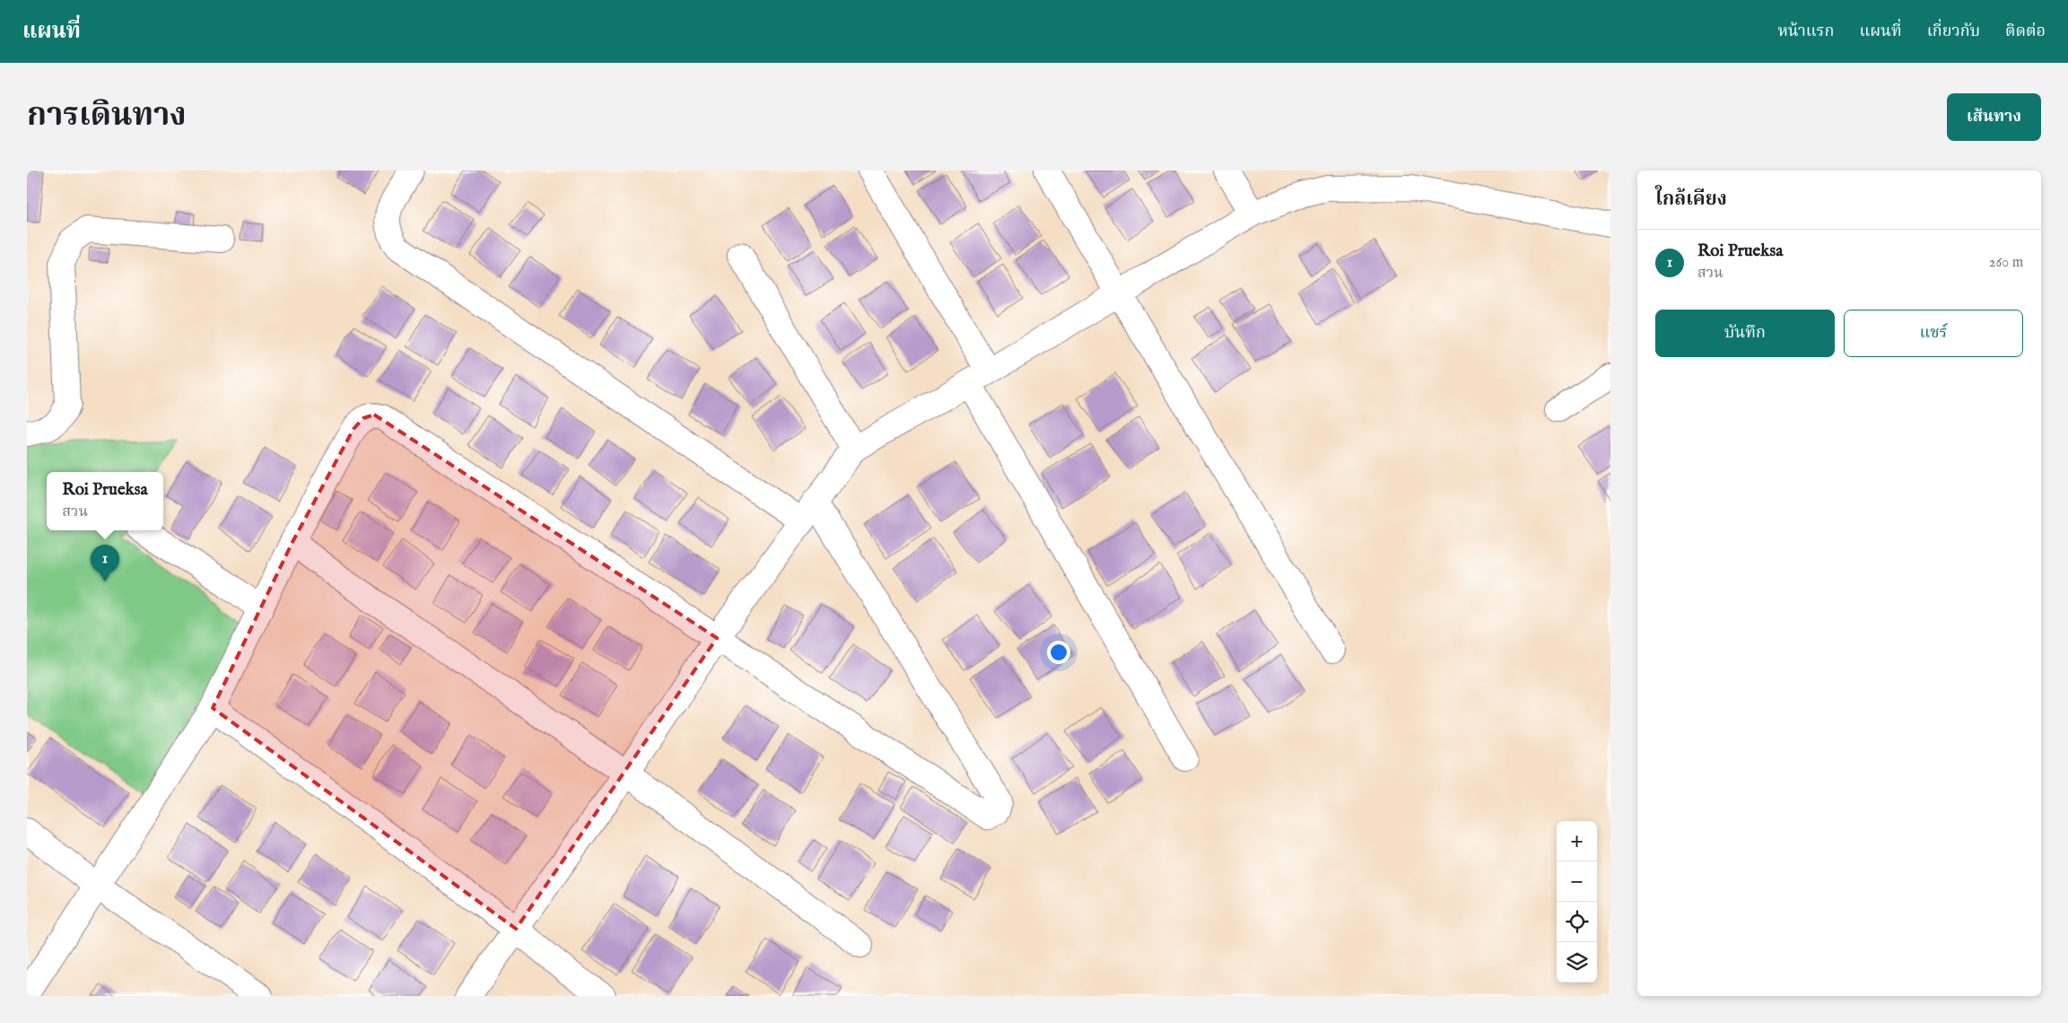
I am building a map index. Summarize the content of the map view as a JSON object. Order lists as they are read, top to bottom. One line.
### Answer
{"page":{"header":"แผนที่","nav":["หน้าแรก","แผนที่","เกี่ยวกับ","ติดต่อ"],"title":"การเดินทาง","buttons":["เส้นทาง",["บันทึก","แชร์"]],"heading":"ใกล้เคียง","list":[{"mark":"1","name":"Roi Prueksa","note":"สวน","value":"260 m"}],"popup":["Roi Prueksa","สวน"],"pins":"1","map_buttons":["+","−"]}}
